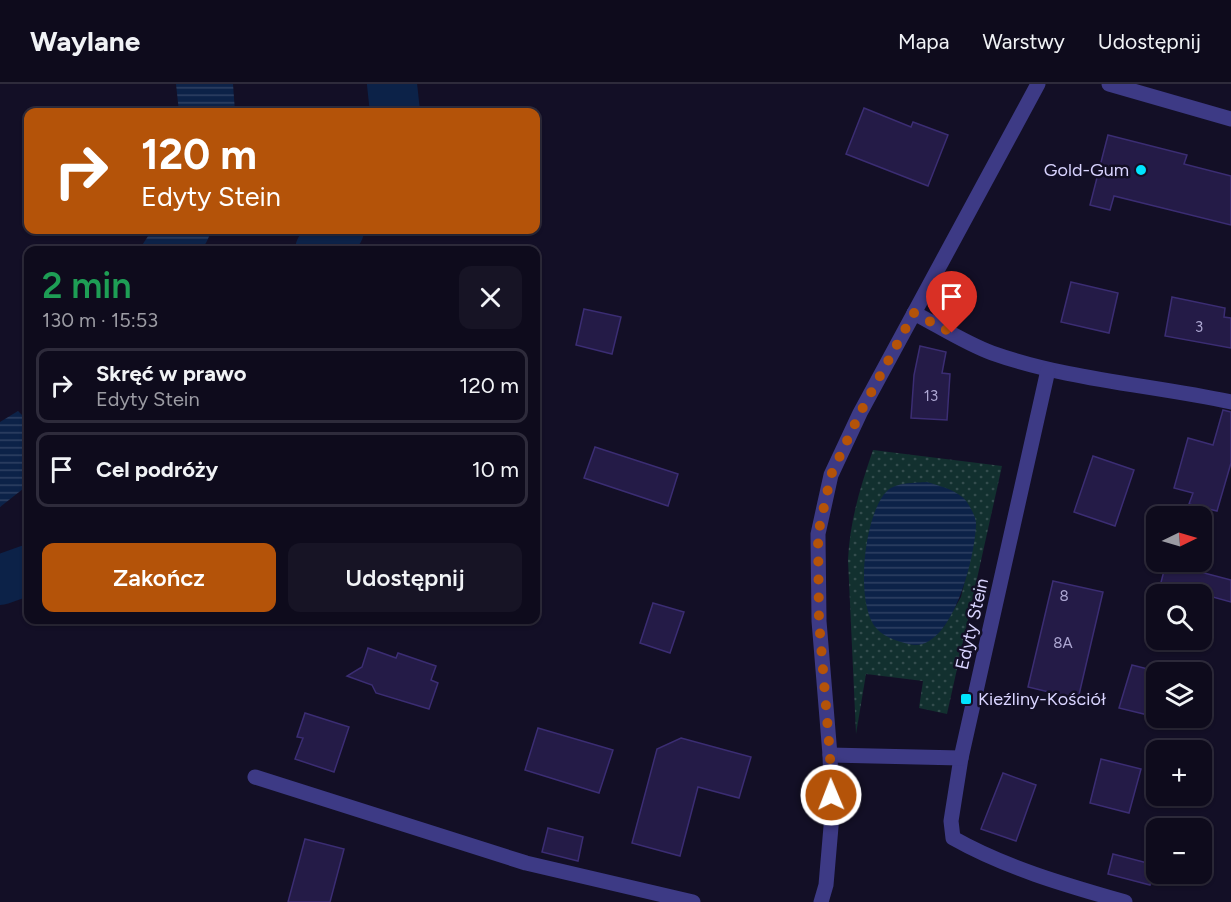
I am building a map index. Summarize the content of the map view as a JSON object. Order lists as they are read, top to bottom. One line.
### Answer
{"streets":{"street":["Edyty Stein"]},"places":{"other":["Gold-Gum"],"transit":["Kieźliny-Kościół"]},"house_numbers":["3","13","8","8A"],"north":"right","page":{"header":"Waylane","nav":["Mapa","Warstwy","Udostępnij"],"turn":["120 m","Edyty Stein"],"heading":["2 min","130 m · 15:53"],"list":[{"name":"Skręć w prawo","note":"Edyty Stein","value":"120 m"},{"name":"Cel podróży","value":"10 m"}],"map_buttons":["+","−"],"buttons":["Zakończ","Udostępnij"]}}
